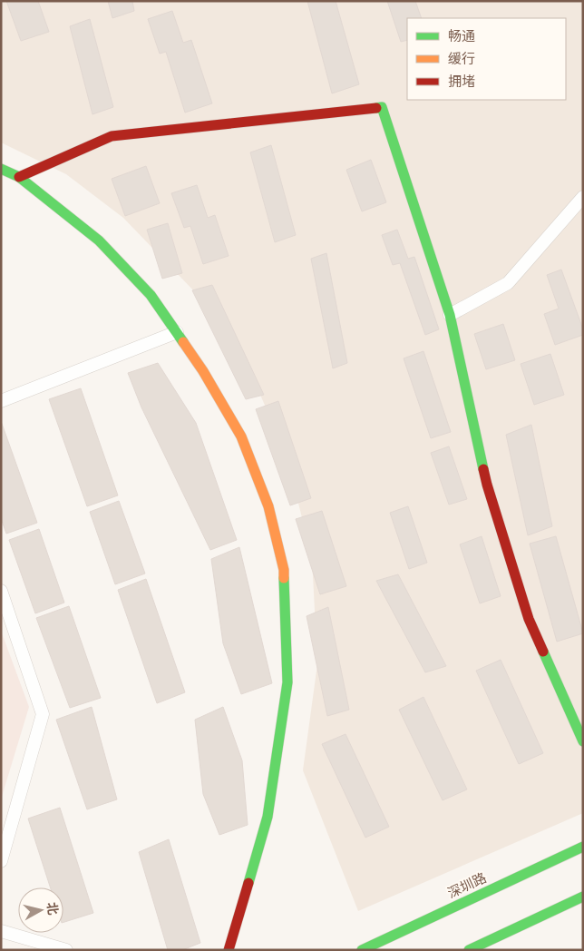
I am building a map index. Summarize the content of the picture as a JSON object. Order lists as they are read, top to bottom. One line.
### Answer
{"streets":{"street":["深圳路"]},"legend":["畅通","缓行","拥堵"],"north":"right"}
